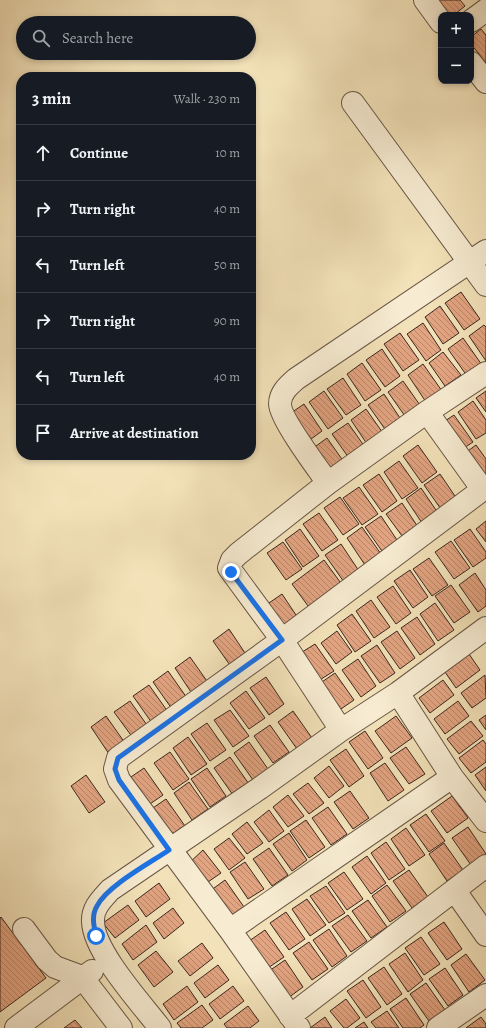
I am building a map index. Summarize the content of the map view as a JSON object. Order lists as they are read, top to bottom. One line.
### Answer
{"page":{"map_buttons":["+","−"],"search":"Search here","heading":["3 min","Walk · 230 m"],"list":[["Continue","10 m"],["Turn right","40 m"],["Turn left","50 m"],["Turn right","90 m"],["Turn left","40 m"],"Arrive at destination"]}}
